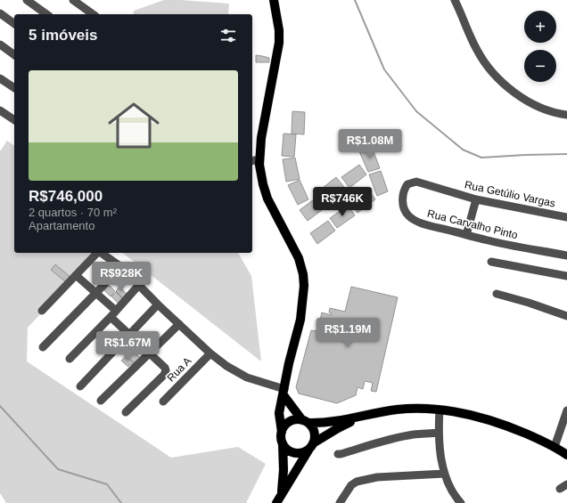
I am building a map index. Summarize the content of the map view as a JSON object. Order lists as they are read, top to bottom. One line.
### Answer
{"streets":{"street":["Rua Getúlio Vargas","Rua Carvalho Pinto","Rua A"]},"crossings":[["Rua Getúlio Vargas","Rua Carvalho Pinto"]],"page":{"map_buttons":["+","−"],"heading":"5 imóveis","list":[{"name":"R$746,000","note":"2 quartos · 70 m² · Apartamento"}],"price":["R$1.08M","R$746K","R$928K","R$1.19M","R$1.67M"]}}
